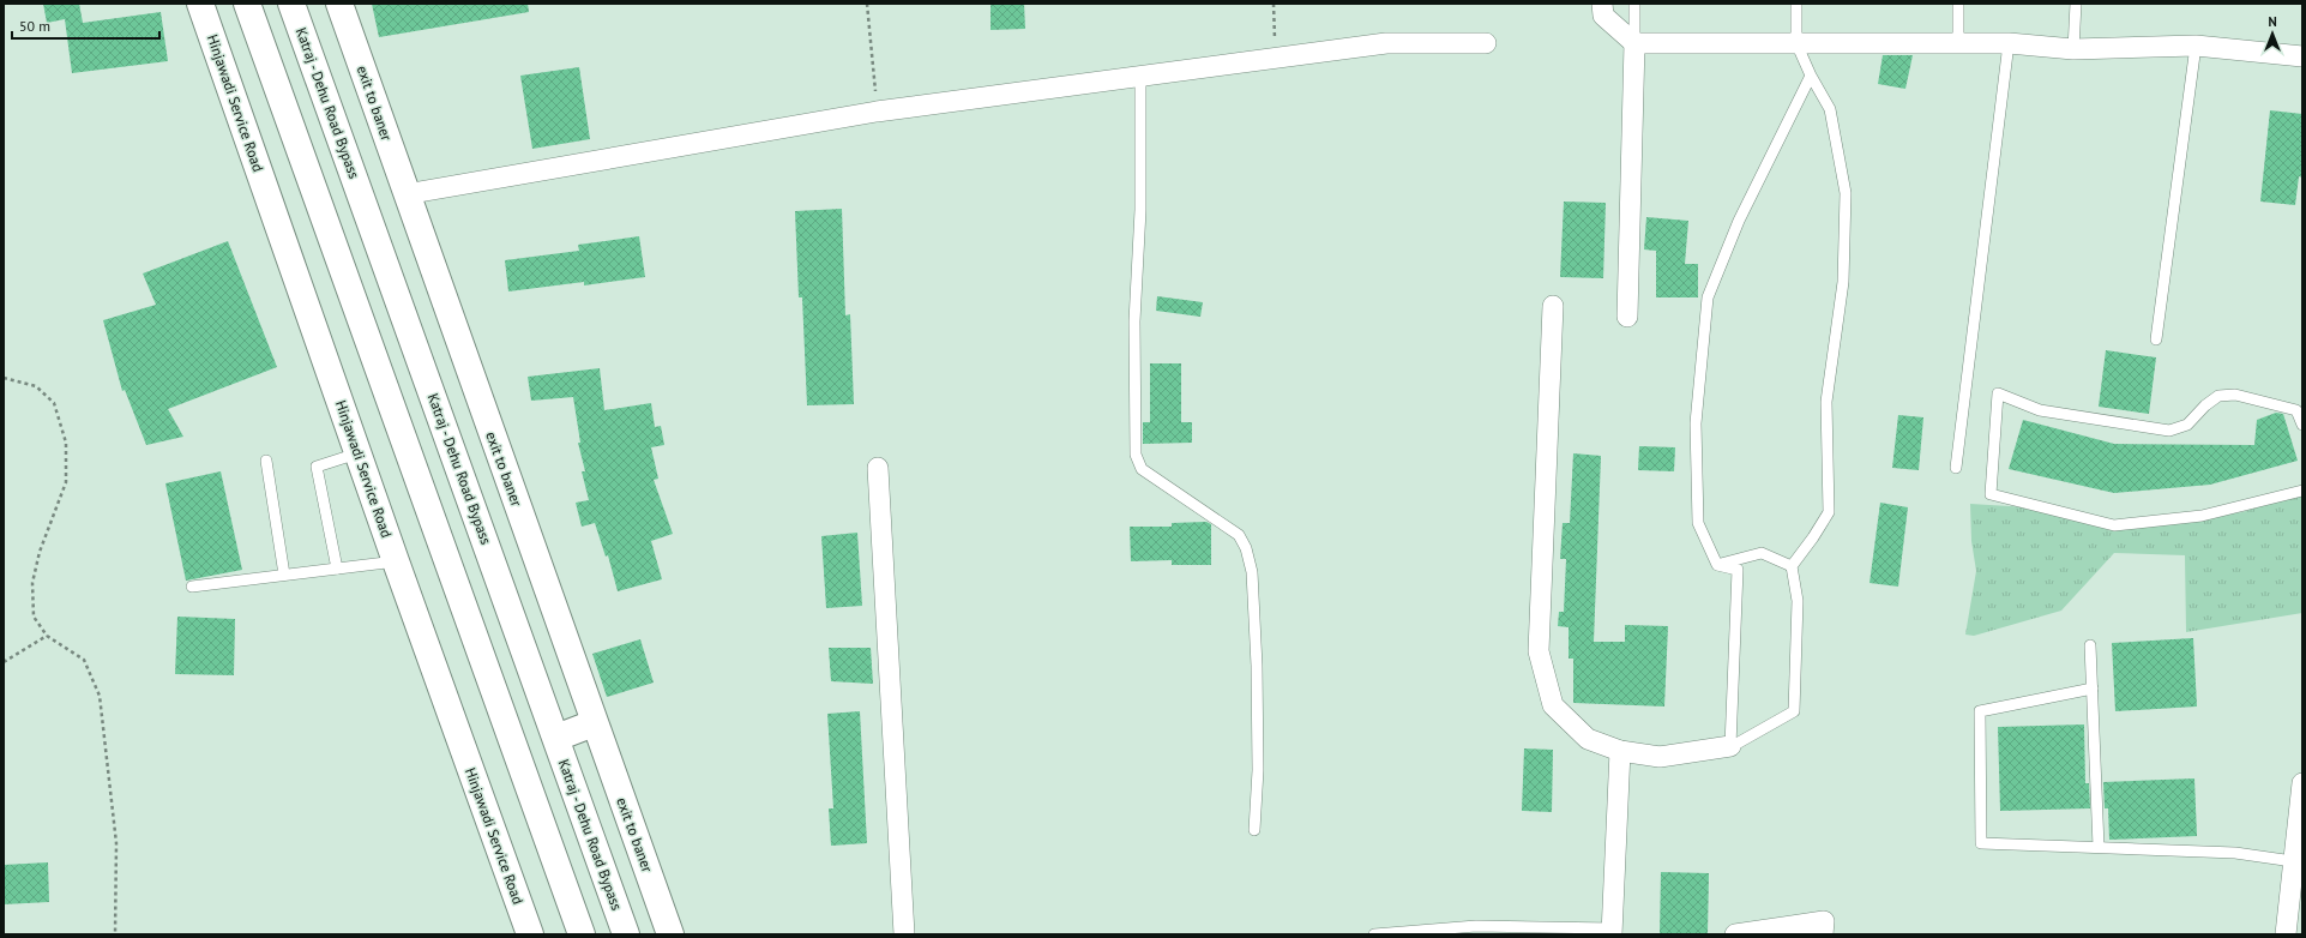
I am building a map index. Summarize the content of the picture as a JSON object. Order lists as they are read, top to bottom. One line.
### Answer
{"streets":{"main road":["Hinjawadi Service Road","Katraj - Dehu Road Bypass","exit to baner"]},"scale_bar":"50 m","north":"top"}
